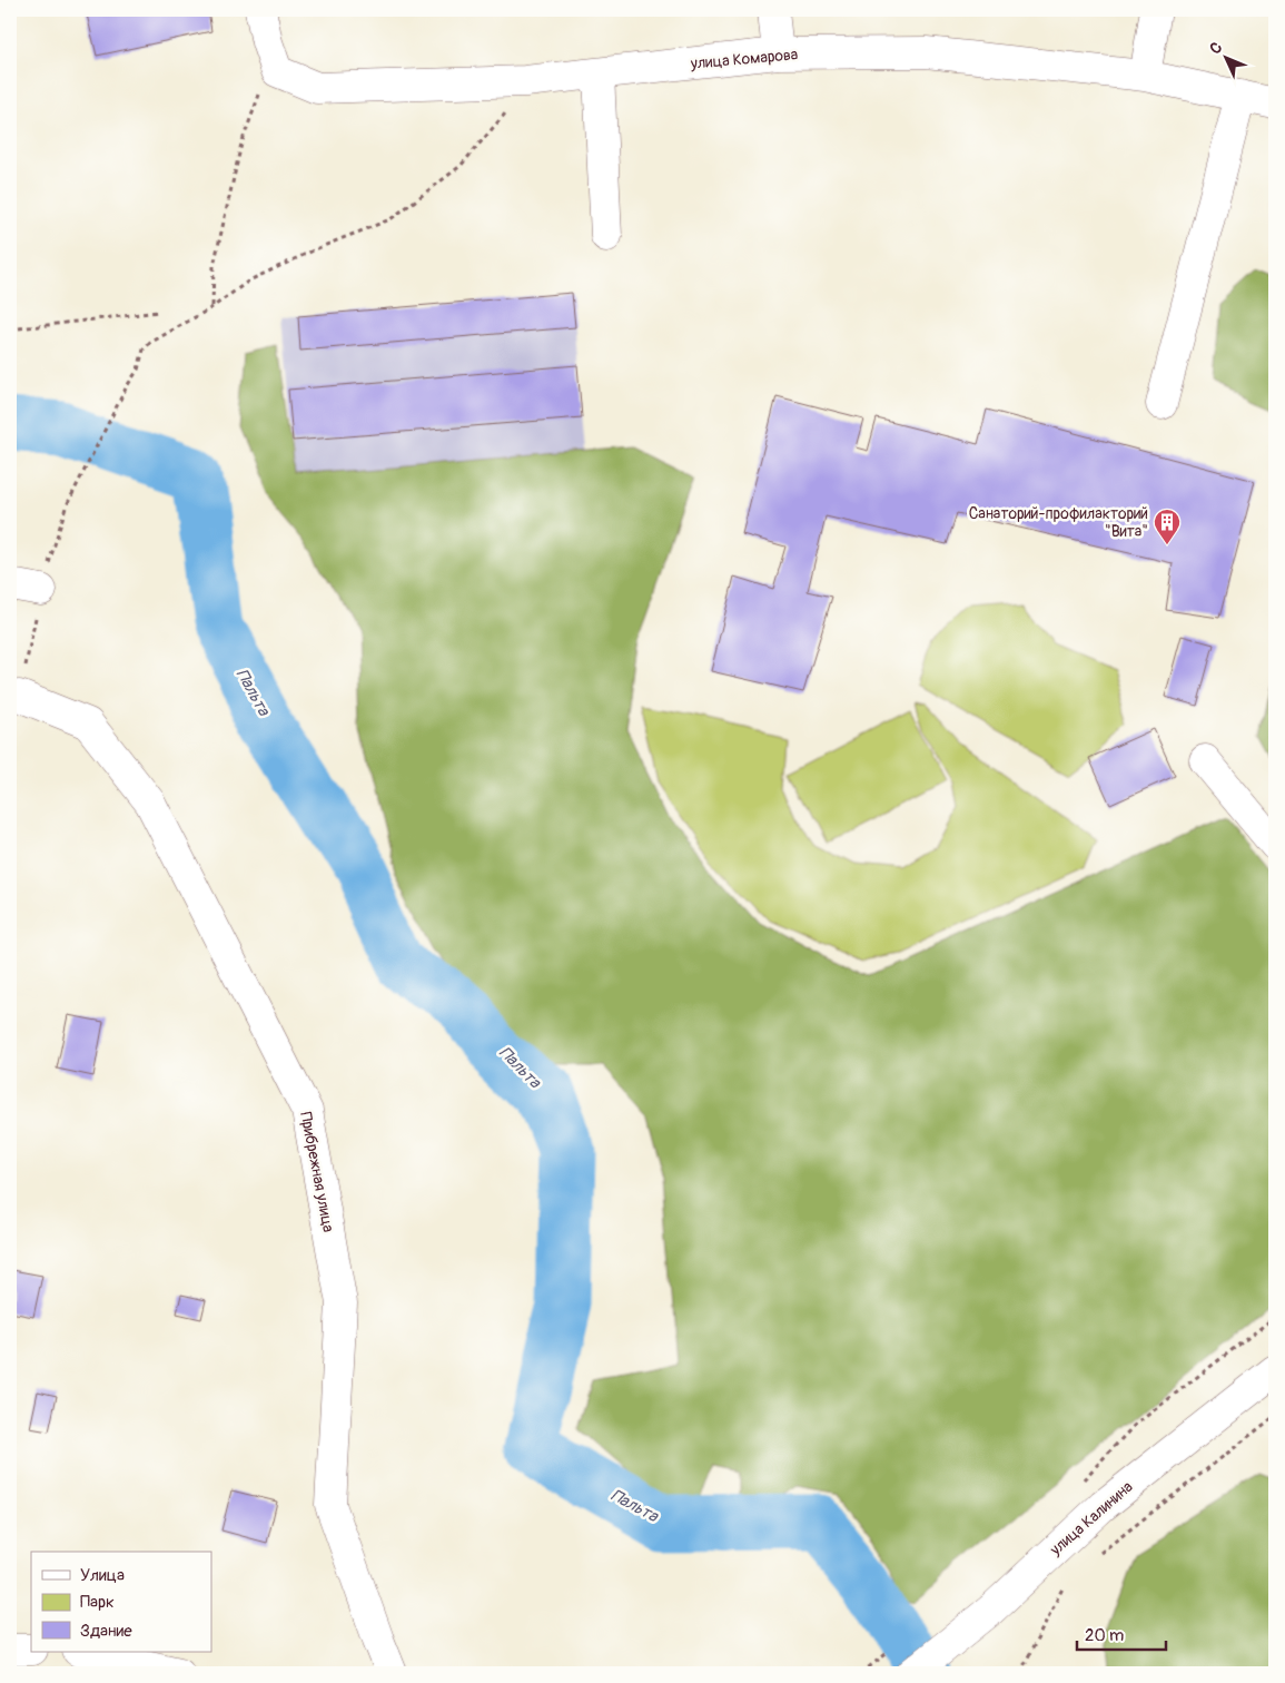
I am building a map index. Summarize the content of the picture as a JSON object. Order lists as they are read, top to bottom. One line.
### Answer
{"streets":{"street":["улица Комарова","Прибрежная улица","улица Калинина"]},"water":["Пальта"],"places":{"building":["Санаторий-профилакторий \"Вита\""]},"legend":["Улица","Парк","Здание"],"scale_bar":"20 m","north":"top left"}
